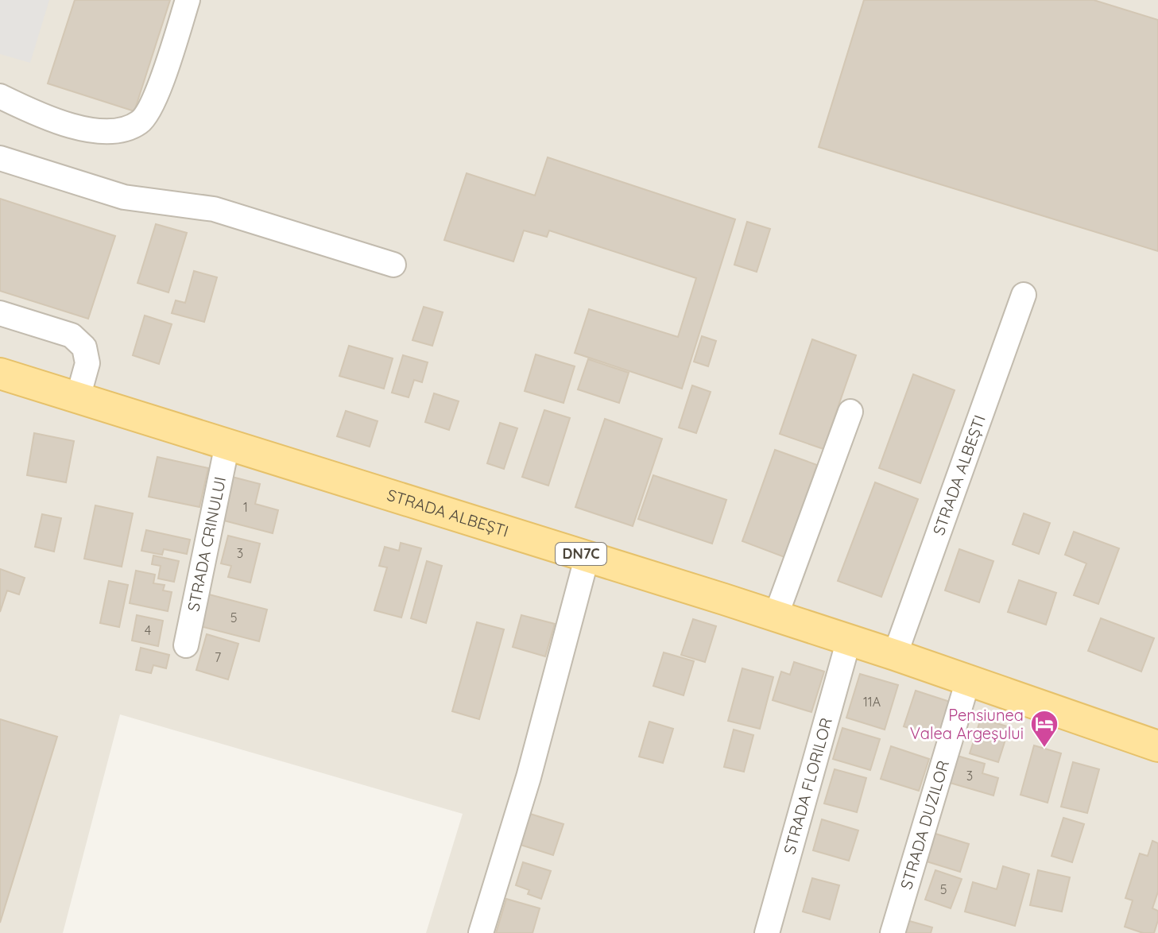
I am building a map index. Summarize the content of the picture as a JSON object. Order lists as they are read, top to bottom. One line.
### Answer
{"streets":{"main road":["STRADA ALBEȘTI","DN7C"],"street":["STRADA CRINULUI","STRADA FLORILOR","STRADA DUZILOR"]},"crossings":[["STRADA ALBEȘTI","STRADA CRINULUI"],["STRADA ALBEȘTI","STRADA FLORILOR"],["STRADA ALBEȘTI","STRADA DUZILOR"]],"places":{"hotel":["Pensiunea Valea Argeșului"]},"house_numbers":["1","3","5","4","7","11A","3","5"]}
